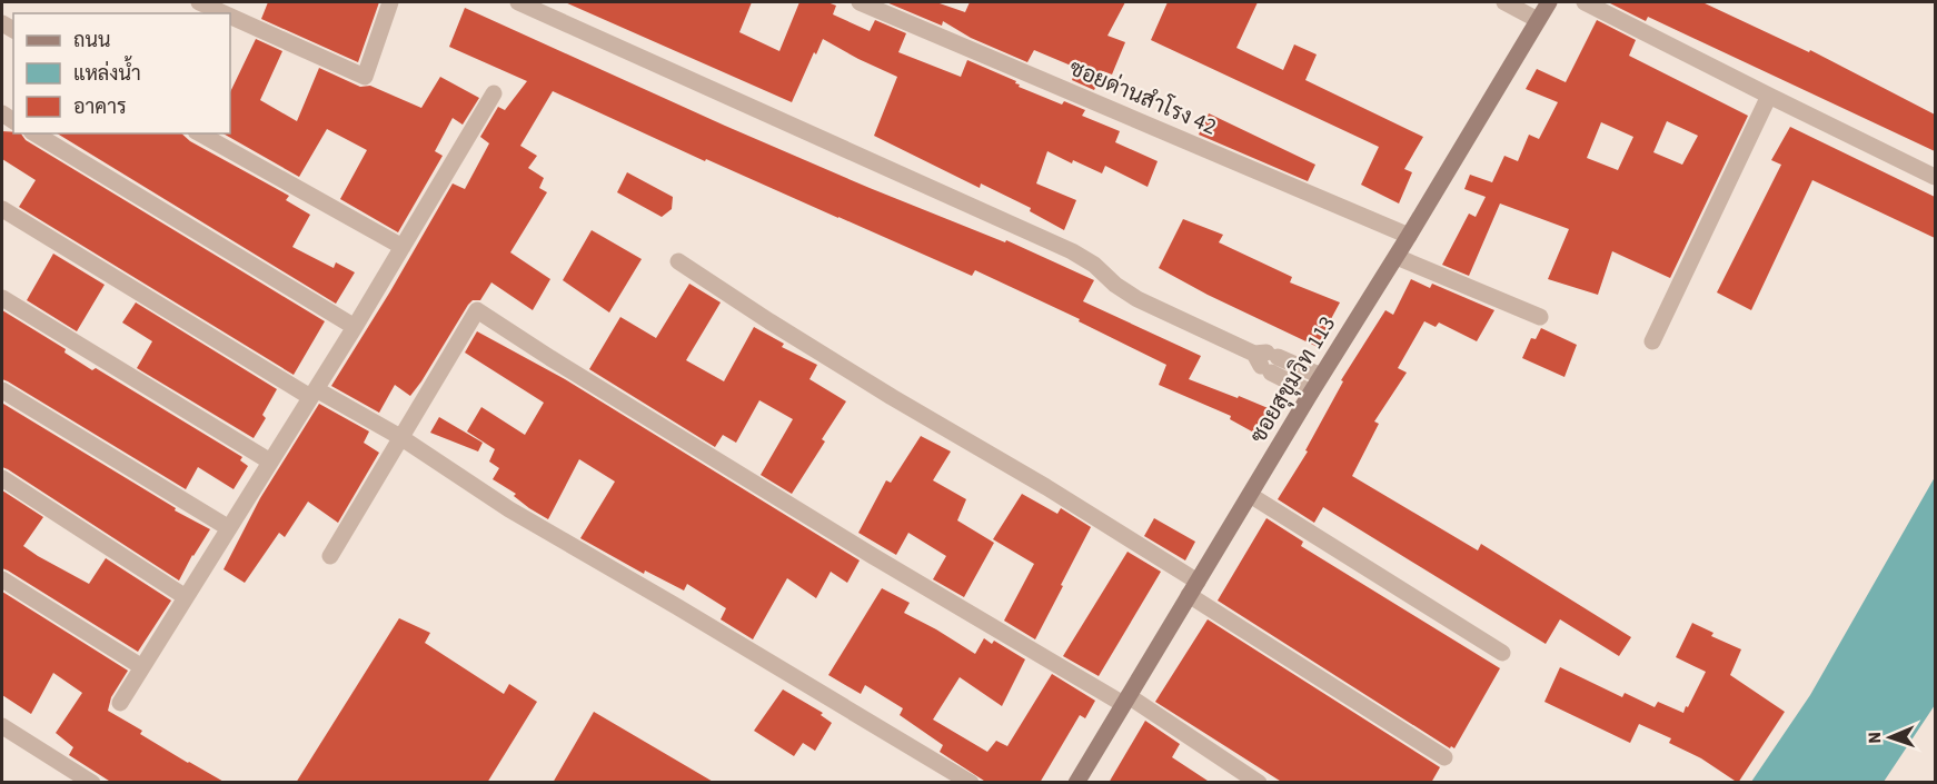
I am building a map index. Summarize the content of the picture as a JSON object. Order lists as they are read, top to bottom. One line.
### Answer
{"streets":{"main road":["ซอยสุขุมวิท 113"],"street":["ซอยด่านสำโรง 42"]},"crossings":[["ซอยด่านสำโรง 42","ซอยสุขุมวิท 113"]],"legend":["ถนน","แหล่งน้ำ","อาคาร"],"north":"left"}
